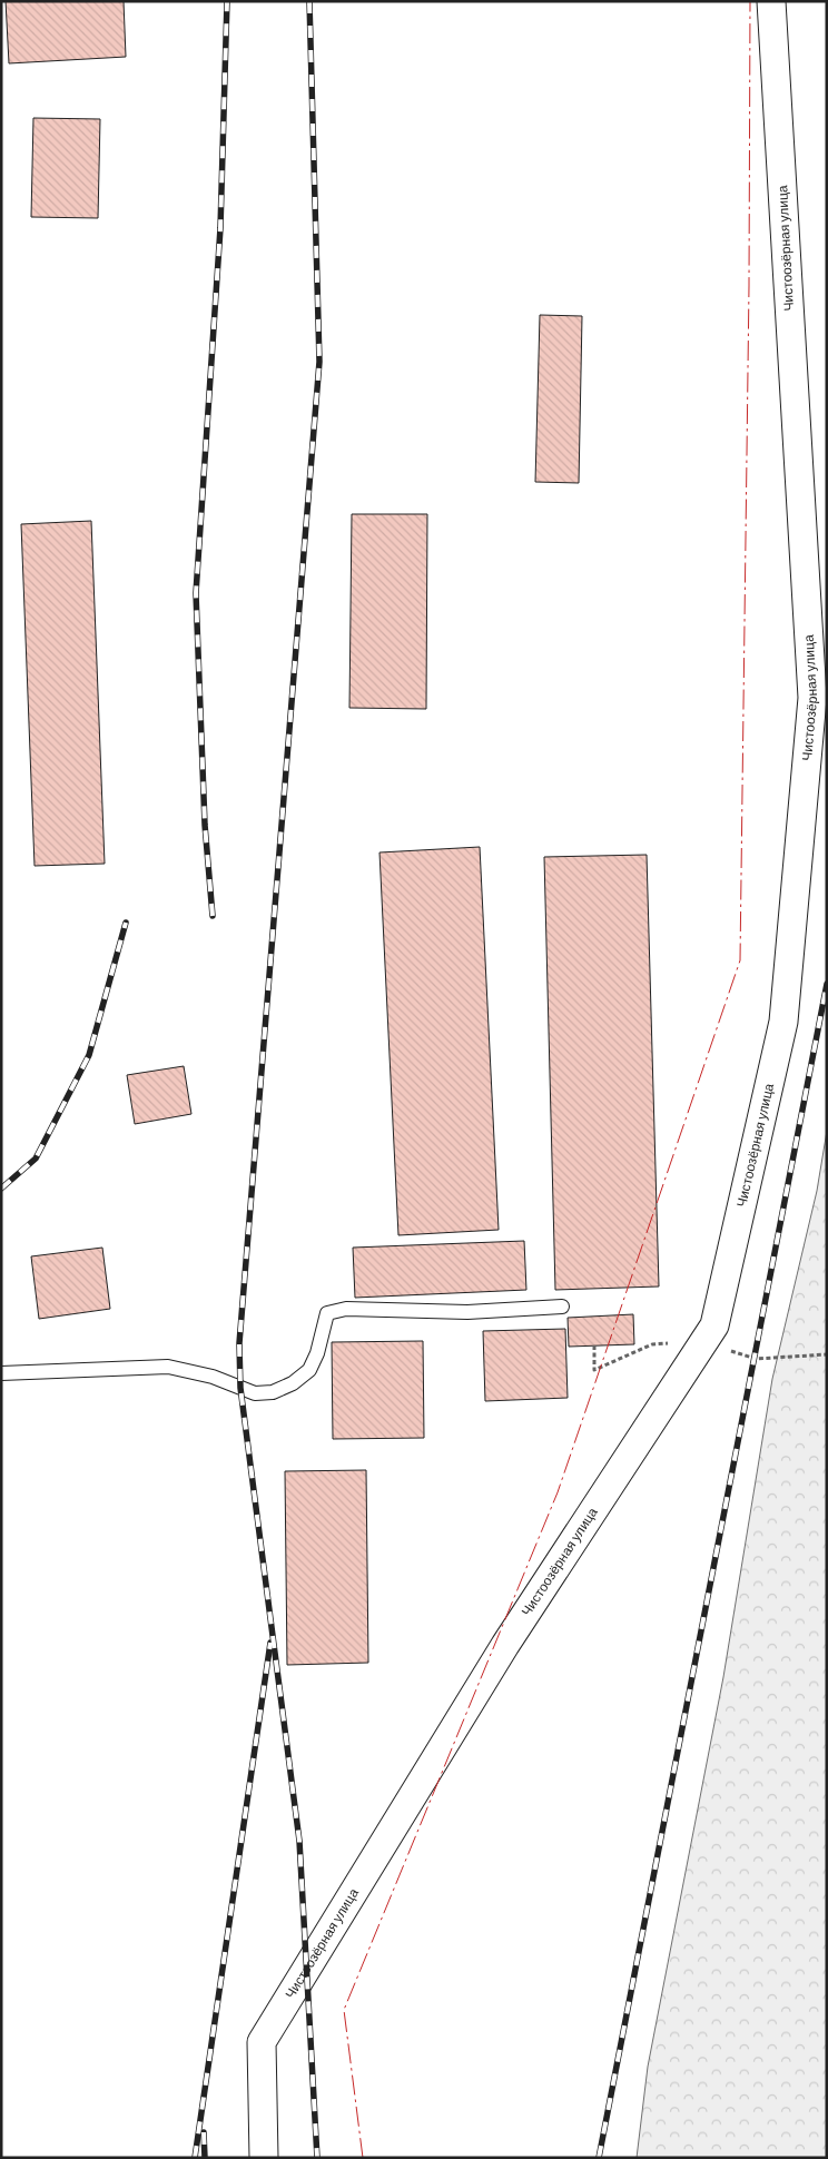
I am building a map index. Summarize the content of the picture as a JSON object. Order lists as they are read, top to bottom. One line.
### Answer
{"streets":{"street":["Чистоозёрная улица"]}}
